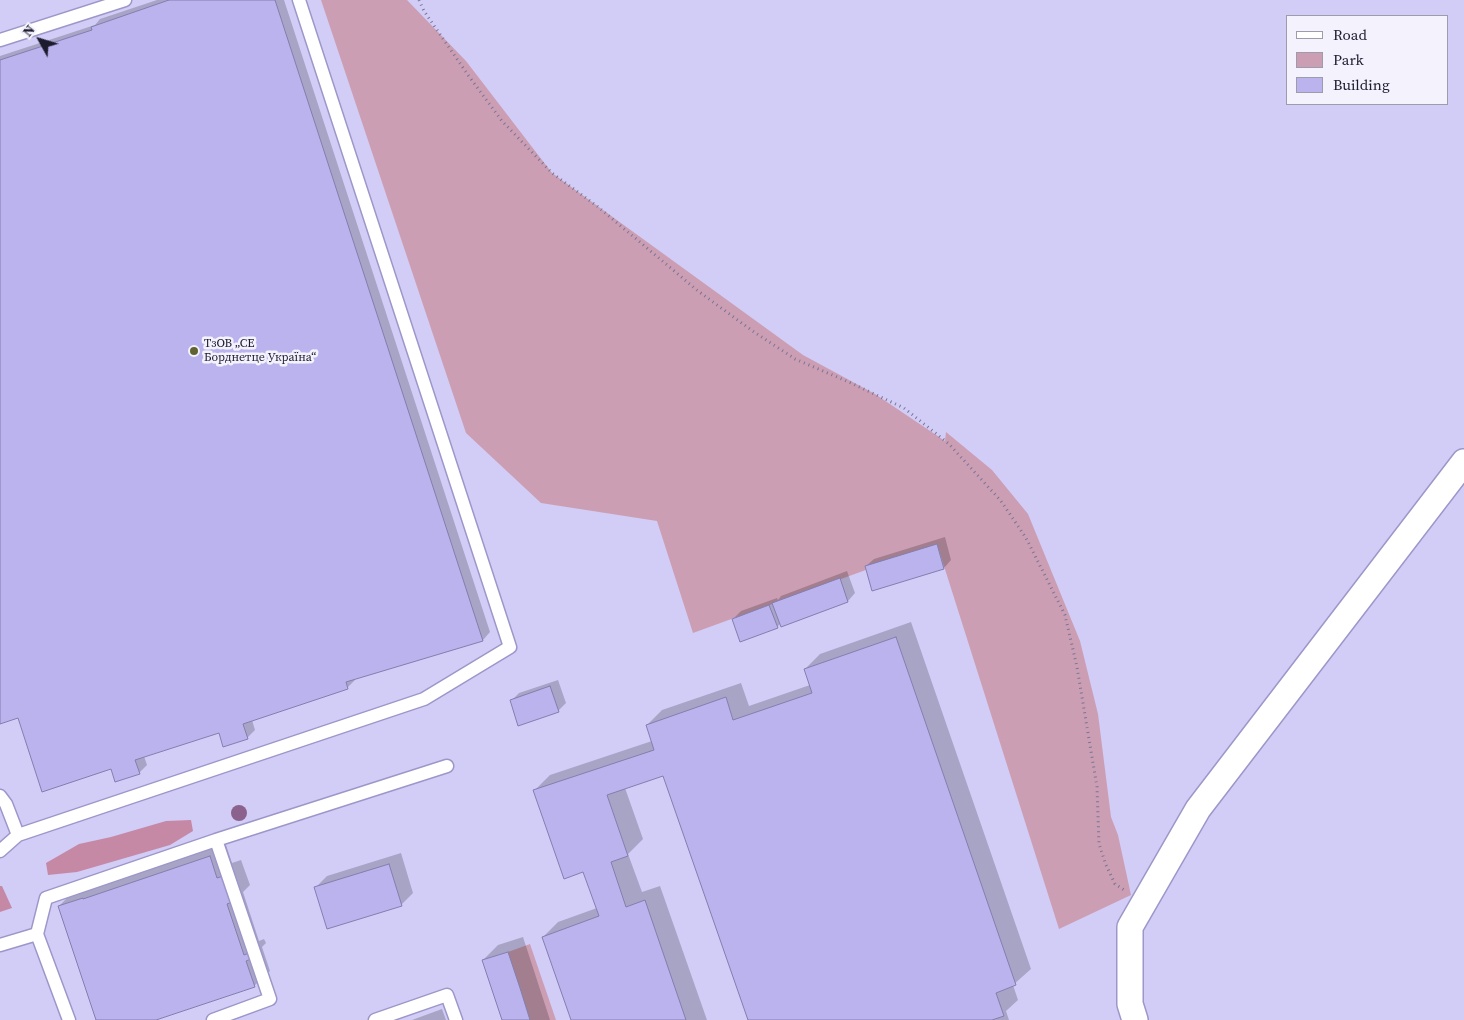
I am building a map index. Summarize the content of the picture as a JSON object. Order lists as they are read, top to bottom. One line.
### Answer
{"places":["ТзОВ „СЕ Борднетце Україна“"],"legend":["Road","Park","Building"],"north":"top left"}
